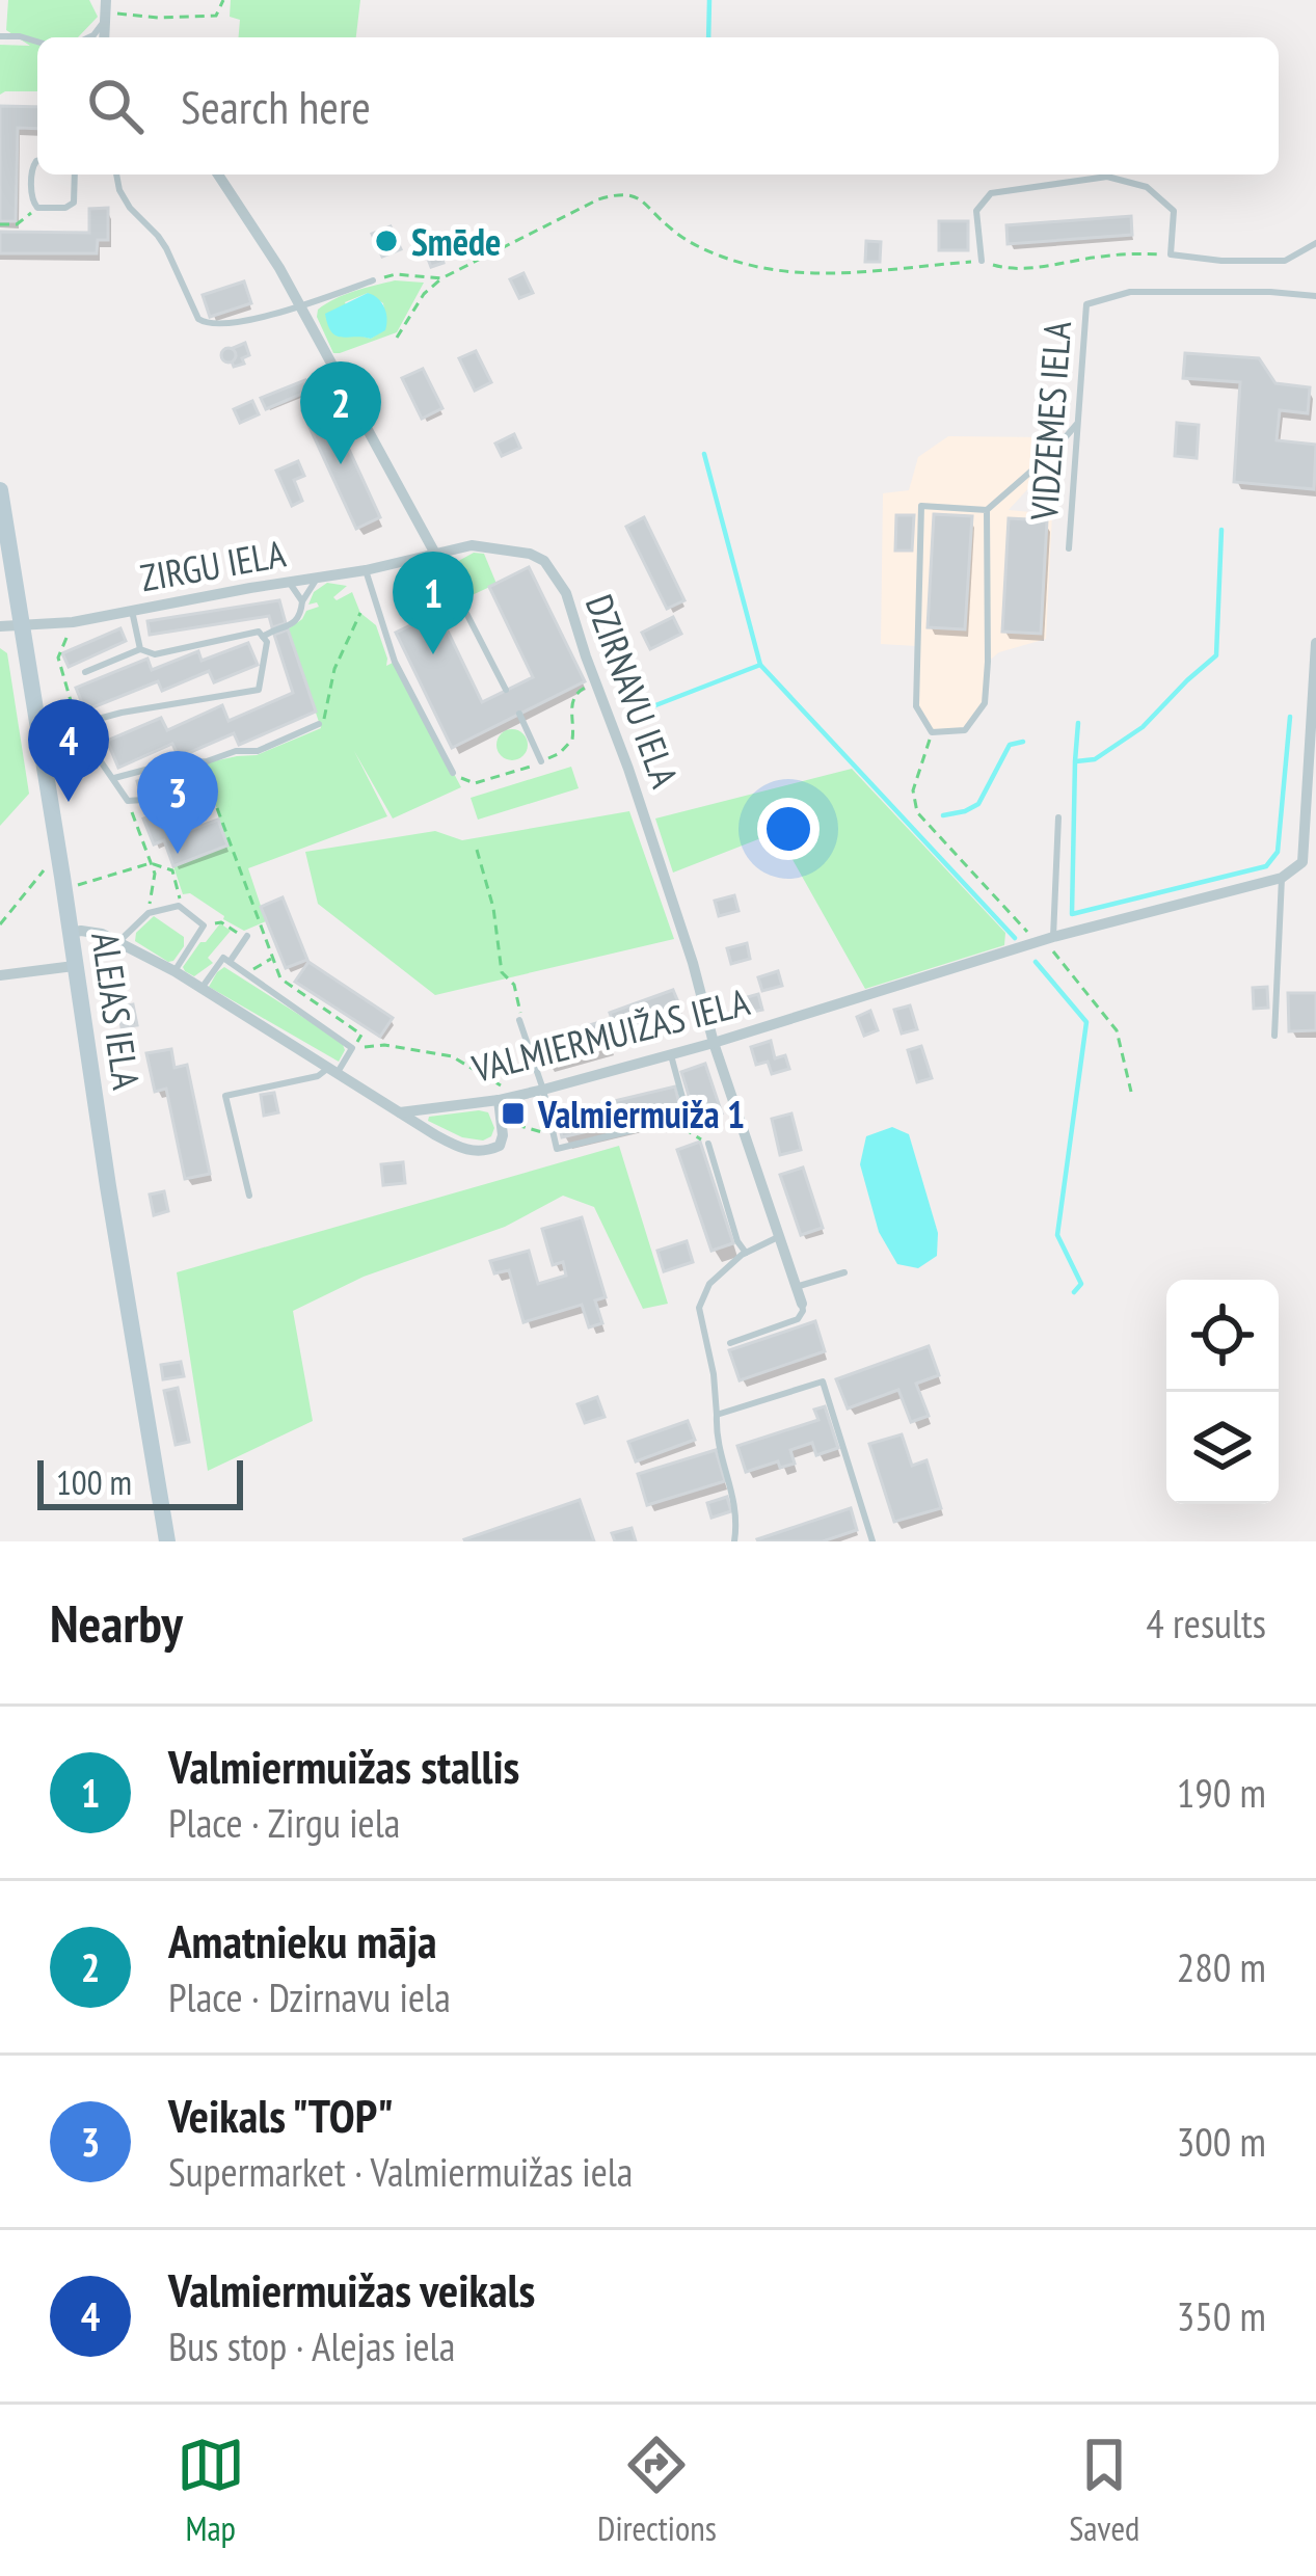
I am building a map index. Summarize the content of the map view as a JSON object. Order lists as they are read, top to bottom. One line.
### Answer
{"streets":{"main road":["ALEJAS IELA"],"street":["ZIRGU IELA","DZIRNAVU IELA","VALMIERMUIŽAS IELA"],"lane":["VIDZEMES IELA"]},"crossings":[["ZIRGU IELA","DZIRNAVU IELA"],["ZIRGU IELA","ALEJAS IELA"],["DZIRNAVU IELA","VALMIERMUIŽAS IELA"]],"places":{"other":["Smēde"],"transit":["Valmiermuiža 1"]},"scale_bar":"100 m","page":{"search":"Search here","pins":["2","1","4","3"],"scale":"100 m","heading":["Nearby","4 results"],"list":[{"mark":"1","name":"Valmiermuižas stallis","note":"Place · Zirgu iela","value":"190 m"},{"mark":"2","name":"Amatnieku māja","note":"Place · Dzirnavu iela","value":"280 m"},{"mark":"3","name":"Veikals \"TOP\"","note":"Supermarket · Valmiermuižas iela","value":"300 m"},{"mark":"4","name":"Valmiermuižas veikals","note":"Bus stop · Alejas iela","value":"350 m"}],"nav":["Map","Directions","Saved"]}}
